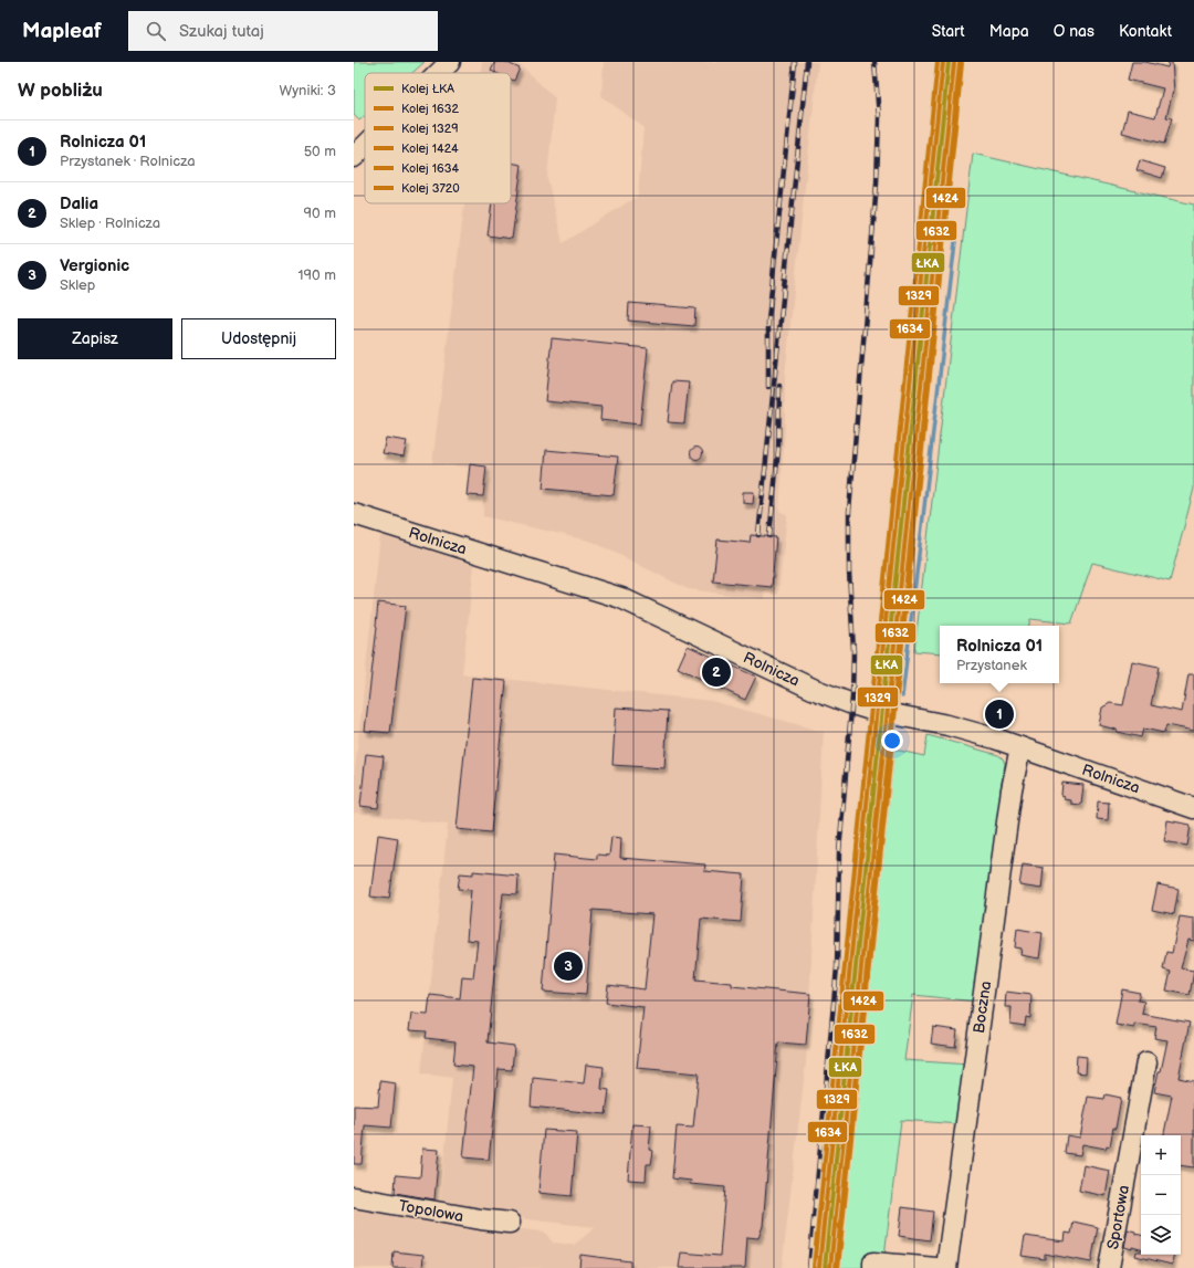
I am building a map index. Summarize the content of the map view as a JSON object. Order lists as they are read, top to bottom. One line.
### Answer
{"streets":{"street":["Rolnicza","Boczna","Topolowa","Sportowa"]},"crossings":[["Rolnicza","Boczna"]],"lines":["rail line ŁKA","rail line 1329","rail line 1634","rail line 1632","rail line 1424","rail line 3720"],"legend":["Kolej ŁKA","Kolej 1632","Kolej 1329","Kolej 1424","Kolej 1634","Kolej 3720"],"page":{"header":"Mapleaf","search":"Szukaj tutaj","nav":["Start","Mapa","O nas","Kontakt"],"heading":["W pobliżu","Wyniki: 3"],"list":[{"mark":"1","name":"Rolnicza 01","note":"Przystanek · Rolnicza","value":"50 m"},{"mark":"2","name":"Dalia","note":"Sklep · Rolnicza","value":"90 m"},{"mark":"3","name":"Vergionic","note":"Sklep","value":"190 m"}],"buttons":["Zapisz","Udostępnij"],"popup":["Rolnicza 01","Przystanek"],"pins":["2","1","3"],"map_buttons":["+","−"]}}
